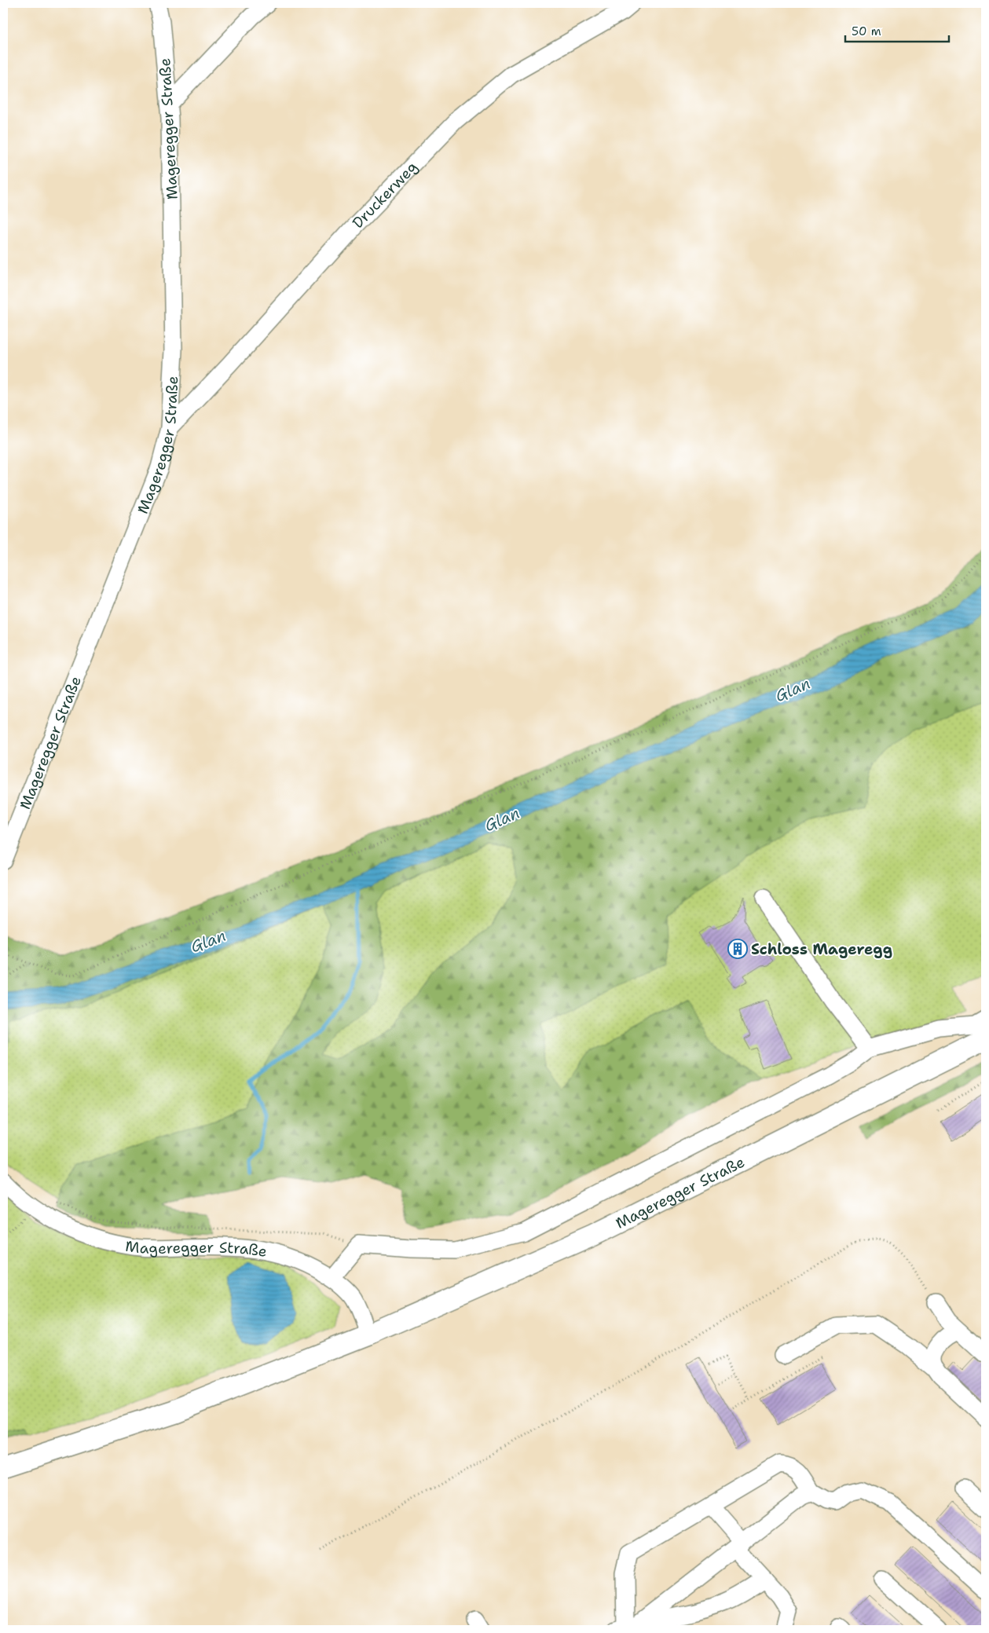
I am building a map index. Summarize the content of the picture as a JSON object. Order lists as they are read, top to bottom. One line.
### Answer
{"streets":{"main road":["Mageregger Straße"],"street":["Druckerweg"]},"crossings":[["Mageregger Straße","Druckerweg"]],"water":["Glan"],"places":{"building":["Schloss Mageregg"]},"scale_bar":"50 m"}
